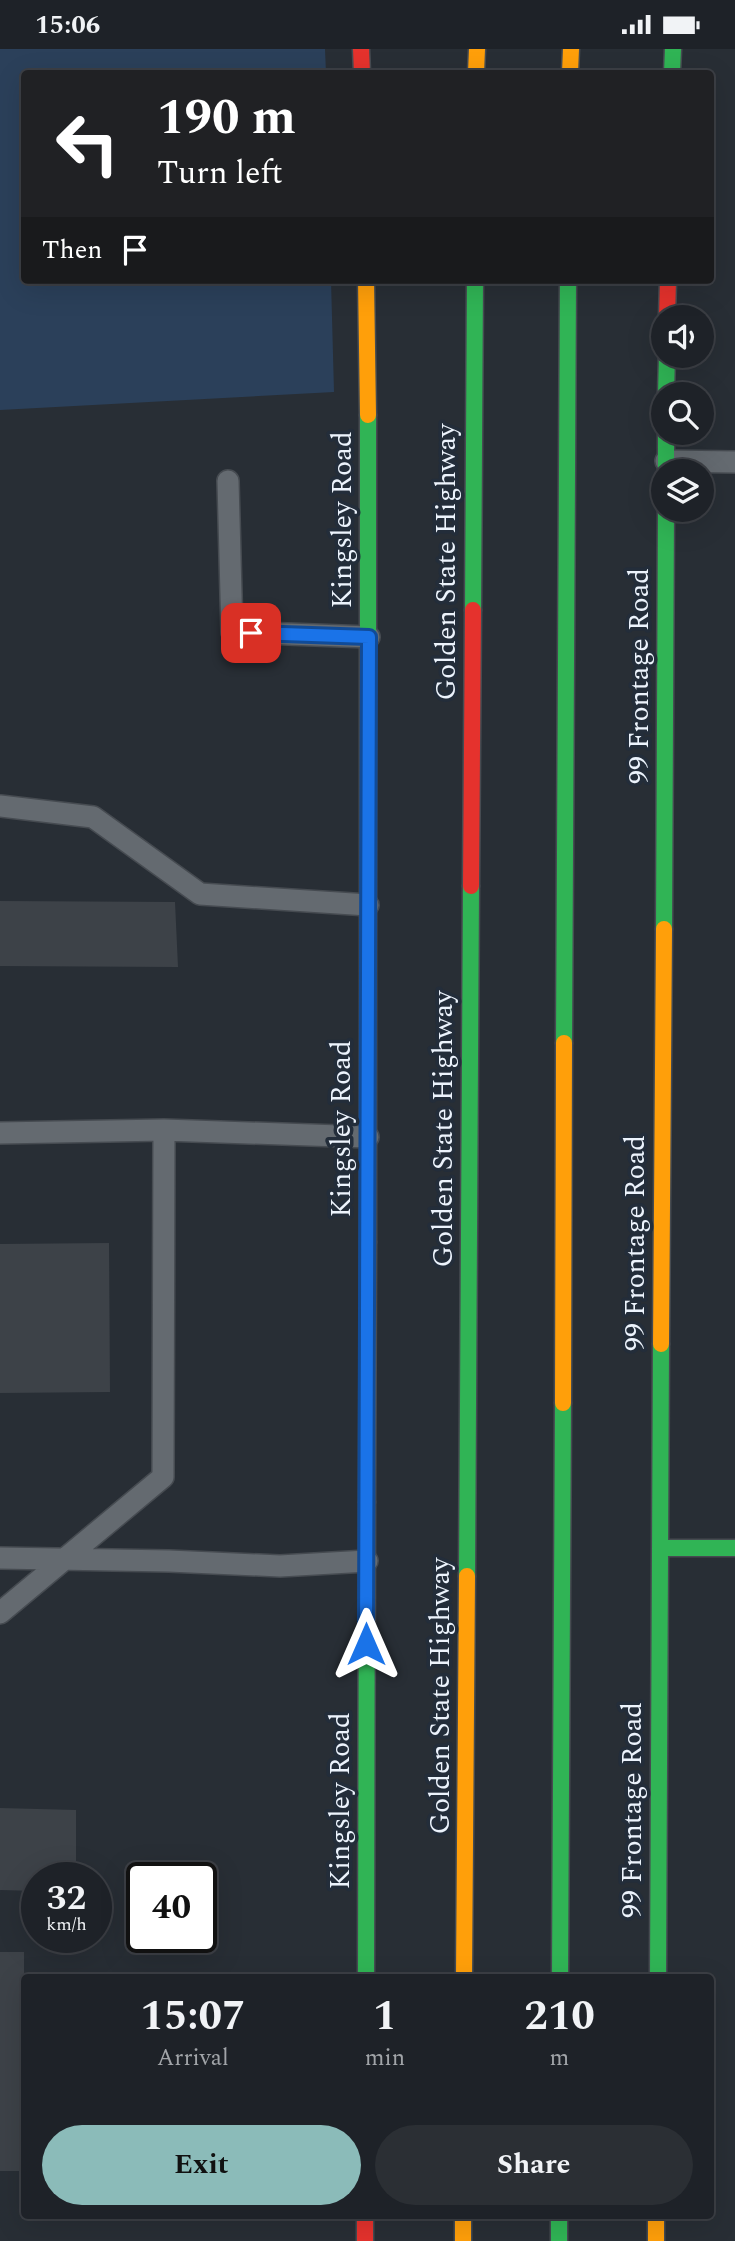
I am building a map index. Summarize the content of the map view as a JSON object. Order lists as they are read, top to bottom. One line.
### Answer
{"streets":{"main road":["Kingsley Road","Golden State Highway","99 Frontage Road"]},"page":{"status":"15:06","turn":["190 m","Turn left"],"then":"Then","speed":"32 km/h","limit":"40","eta":["15:07","Arrival","1","min","210","m"],"buttons":["Exit","Share"]}}
